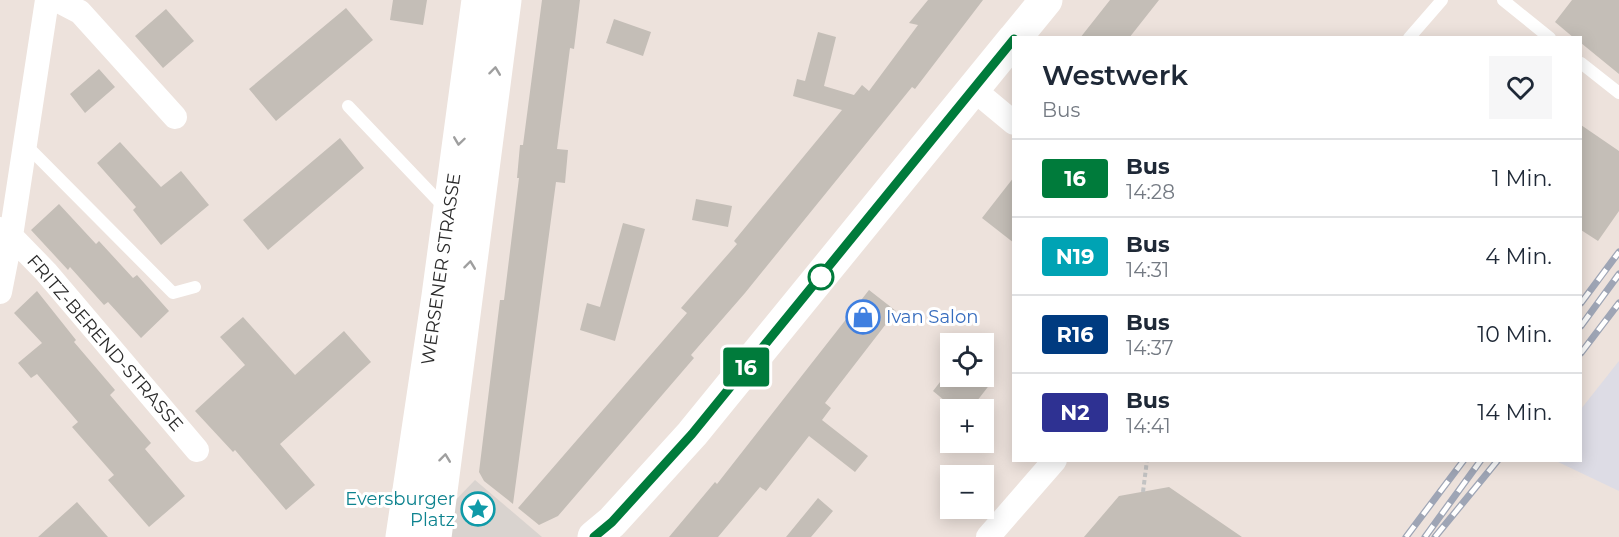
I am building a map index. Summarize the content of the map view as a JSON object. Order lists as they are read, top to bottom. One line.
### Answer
{"streets":{"main road":["WERSENER STRASSE"],"street":["FRITZ-BEREND-STRASSE"]},"places":{"shop":["Ivan Salon"],"place":["Eversburger Platz"]},"lines":["bus line 16"],"page":{"on_map":"16","heading":["Westwerk","Bus"],"list":[{"mark":"16","name":"Bus","note":"14:28","value":"1 Min."},{"mark":"N19","name":"Bus","note":"14:31","value":"4 Min."},{"mark":"R16","name":"Bus","note":"14:37","value":"10 Min."},{"mark":"N2","name":"Bus","note":"14:41","value":"14 Min."}],"map_buttons":["+","−"]}}
